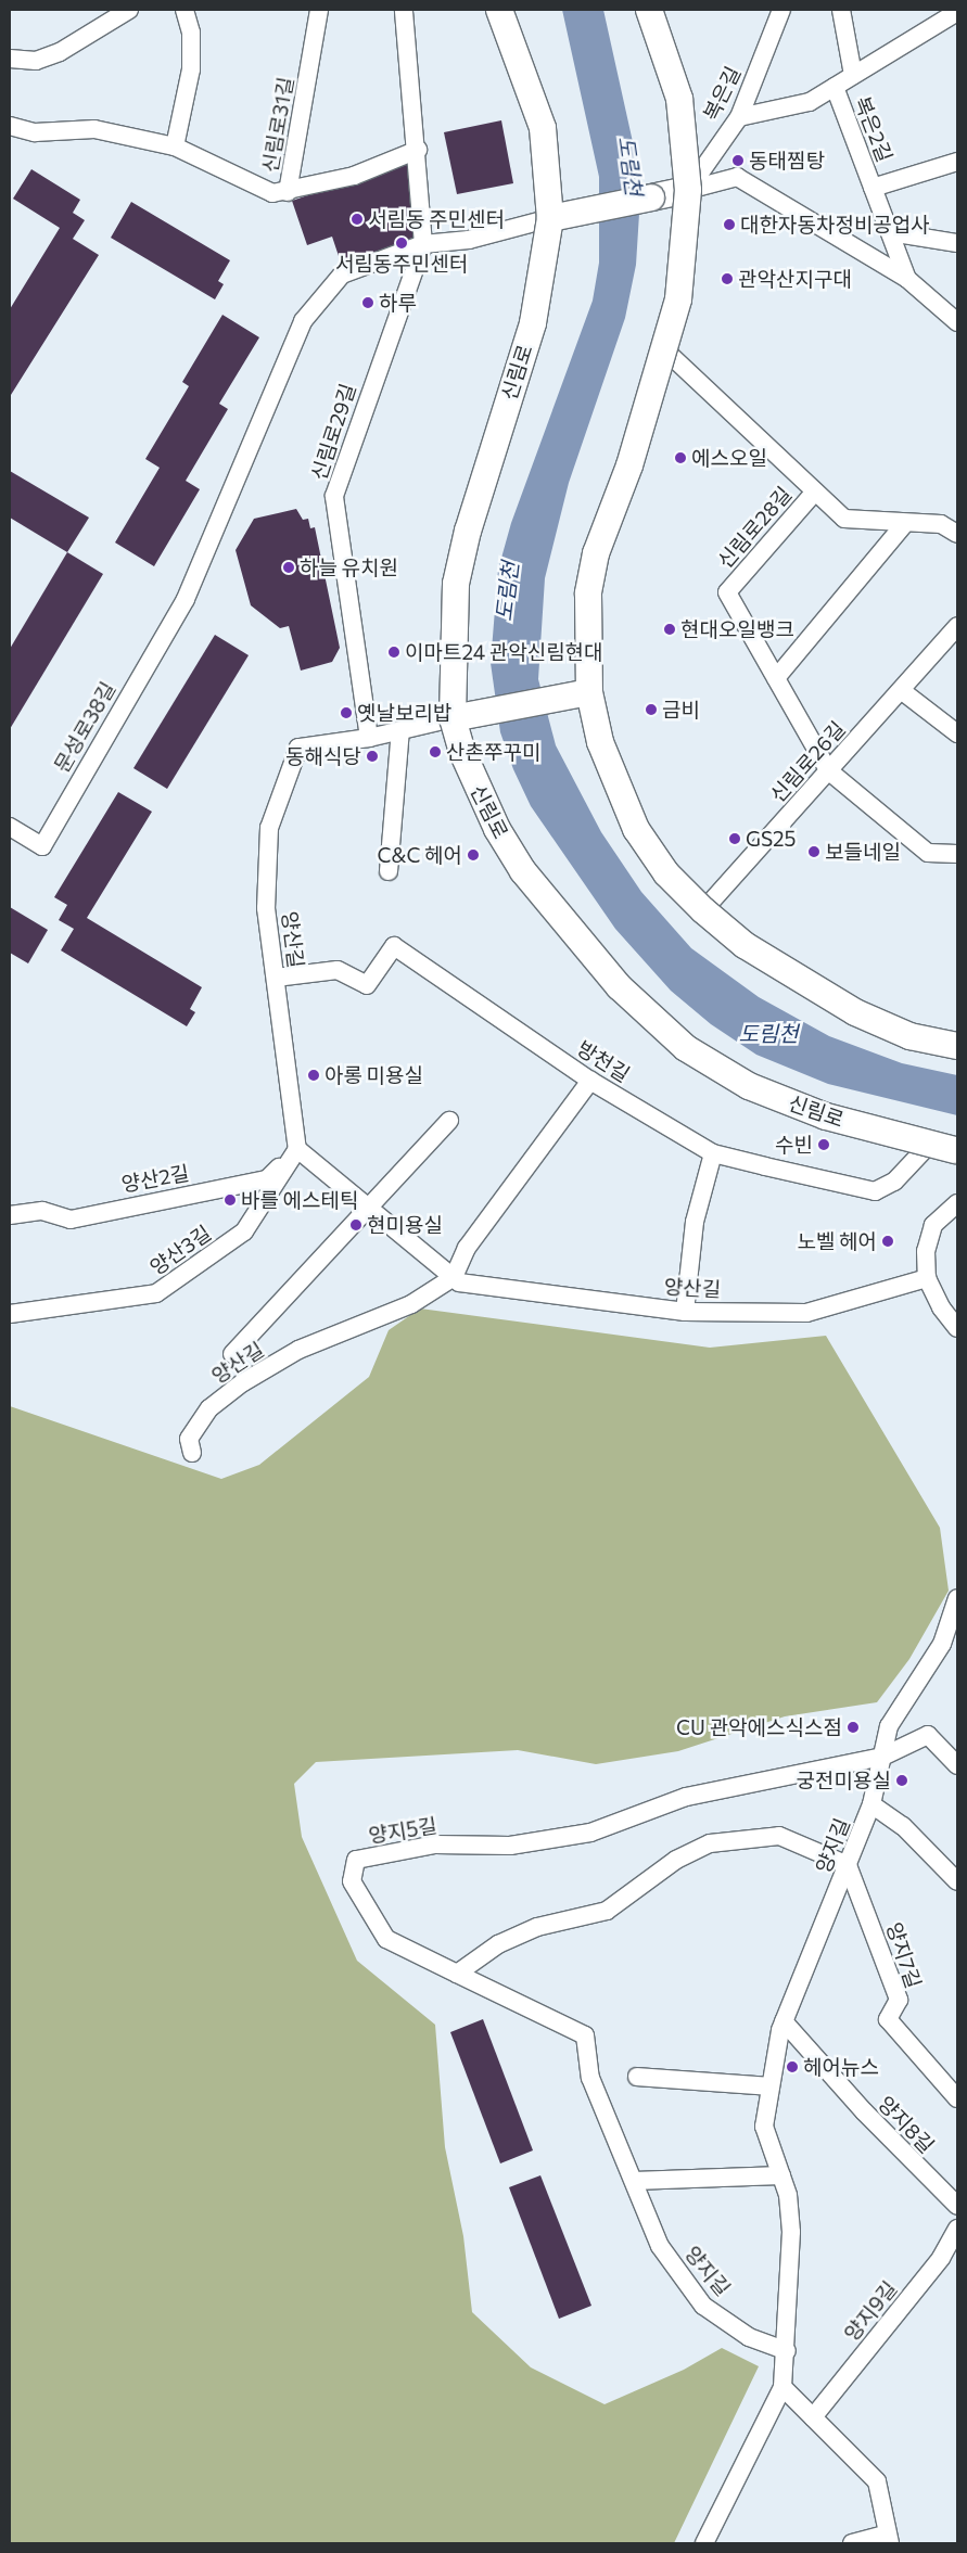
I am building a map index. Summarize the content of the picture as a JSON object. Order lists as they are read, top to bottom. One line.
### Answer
{"streets":{"main road":["신림로"],"street":["복은길","신림로31길","복은2길","신림로29길","신림로28길","문성로38길","신림로26길","양산길","방천길","양산2길","양산3길","양지5길","양지길","양지7길","양지8길","양지9길"]},"crossings":[["복은길","복은2길"],["신림로","양산길"],["신림로","방천길"],["신림로29길","문성로38길"],["신림로29길","양산길"],["신림로28길","신림로26길"],["양산길","방천길"],["양산길","양산2길"],["양산길","양산3길"],["양산2길","양산3길"],["양지5길","양지길"],["양지길","양지7길"],["양지길","양지8길"]],"water":["도림천"],"places":["동태찜탕","서림동 주민센터","대한자동차정비공업사","서림동주민센터","관악산지구대","하루","에스오일","하늘 유치원","현대오일뱅크","이마트24 관악신림현대","금비","옛날보리밥","산촌쭈꾸미","동해식당","GS25","보들네일","C&C 헤어","아롱 미용실","수빈","바를 에스테틱","현미용실","노벨 헤어","CU 관악에스식스점","궁전미용실","헤어뉴스"]}
